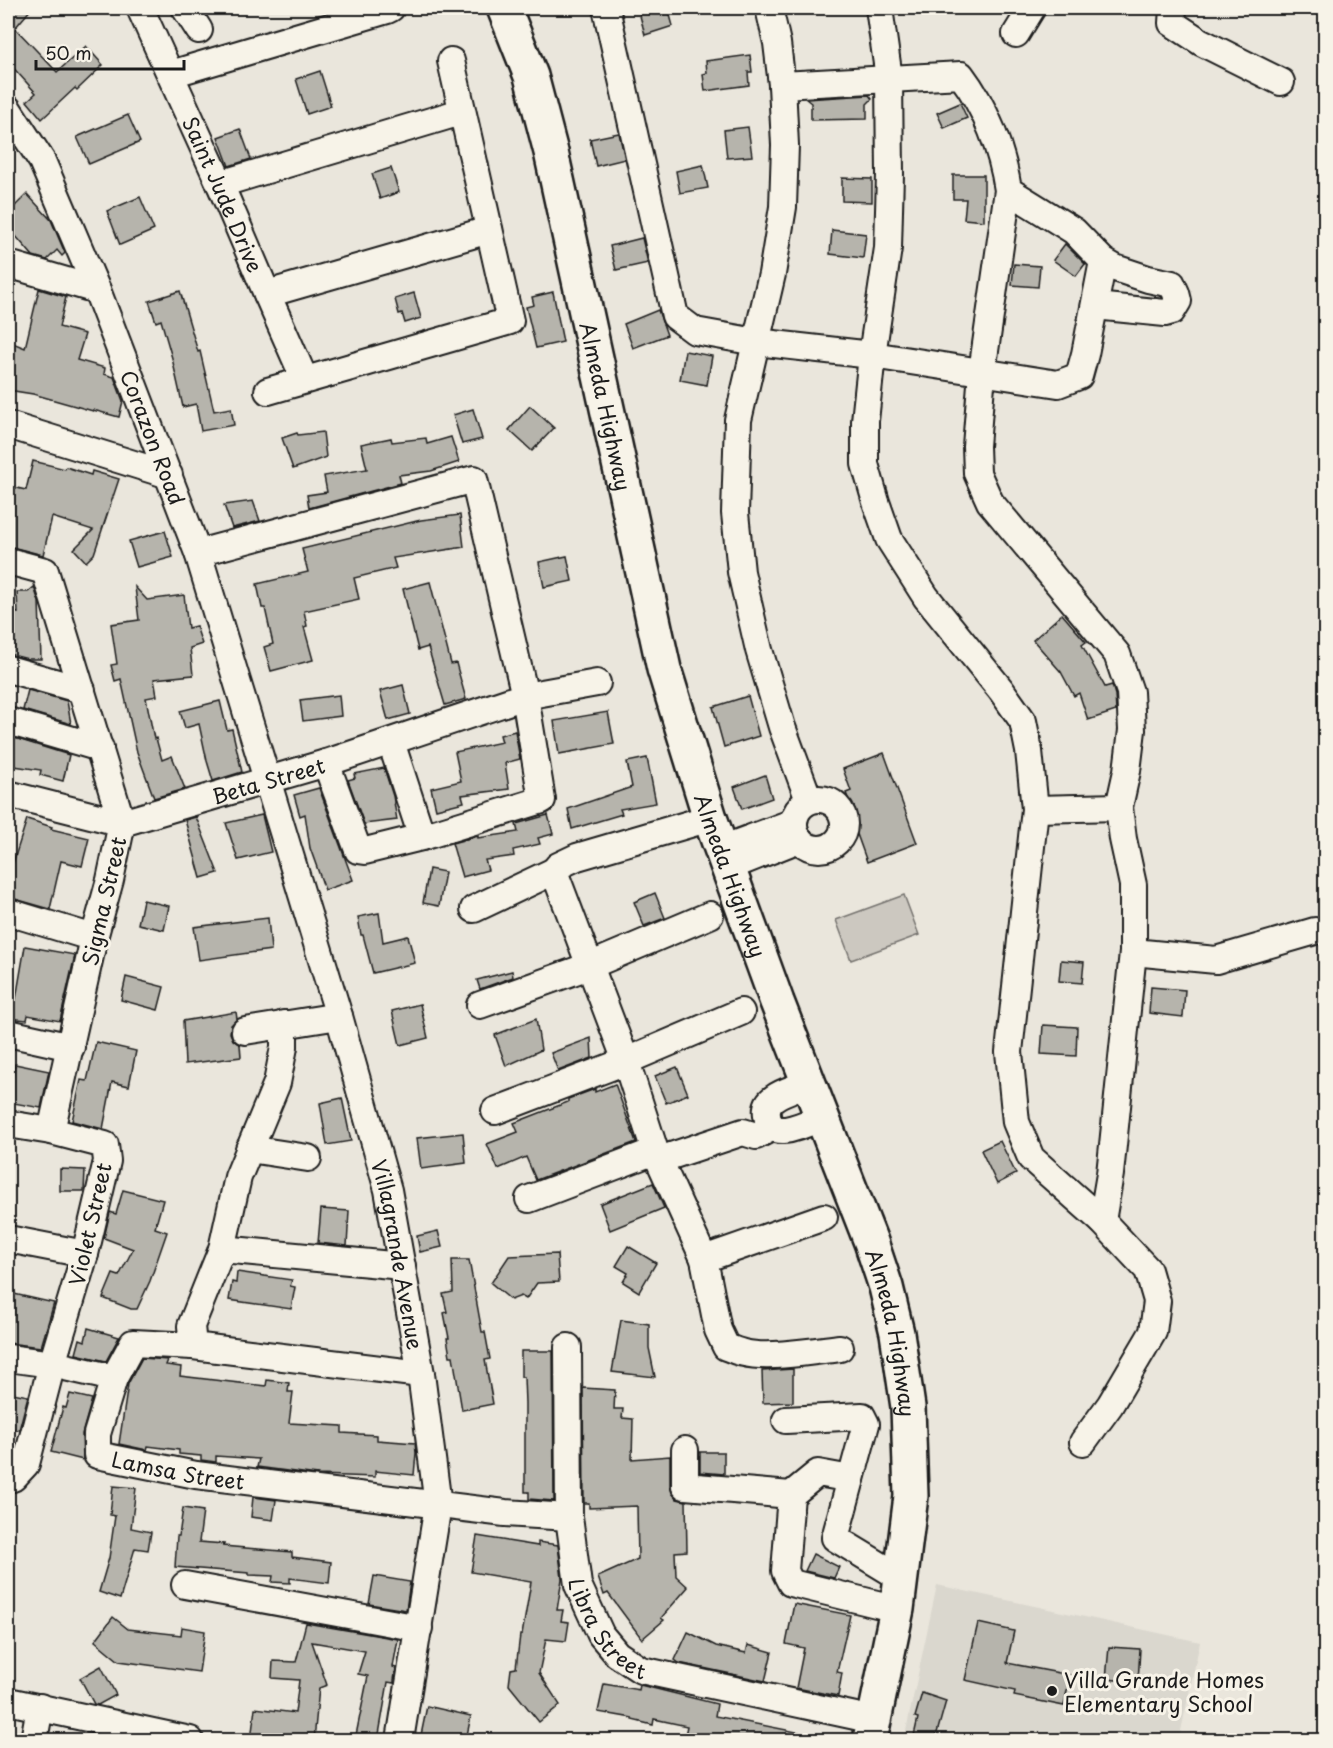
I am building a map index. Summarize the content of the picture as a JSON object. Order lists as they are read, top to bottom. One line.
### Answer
{"streets":{"highway":["Almeda Highway"],"street":["Saint Jude Drive","Corazon Road","Beta Street","Sigma Street","Violet Street","Villagrande Avenue","Lamsa Street","Libra Street"]},"crossings":[["Almeda Highway","Libra Street"],["Corazon Road","Beta Street"],["Corazon Road","Villagrande Avenue"],["Beta Street","Sigma Street"],["Beta Street","Villagrande Avenue"],["Sigma Street","Violet Street"],["Villagrande Avenue","Lamsa Street"]],"places":["Villa Grande Homes Elementary School"],"scale_bar":"50 m"}
